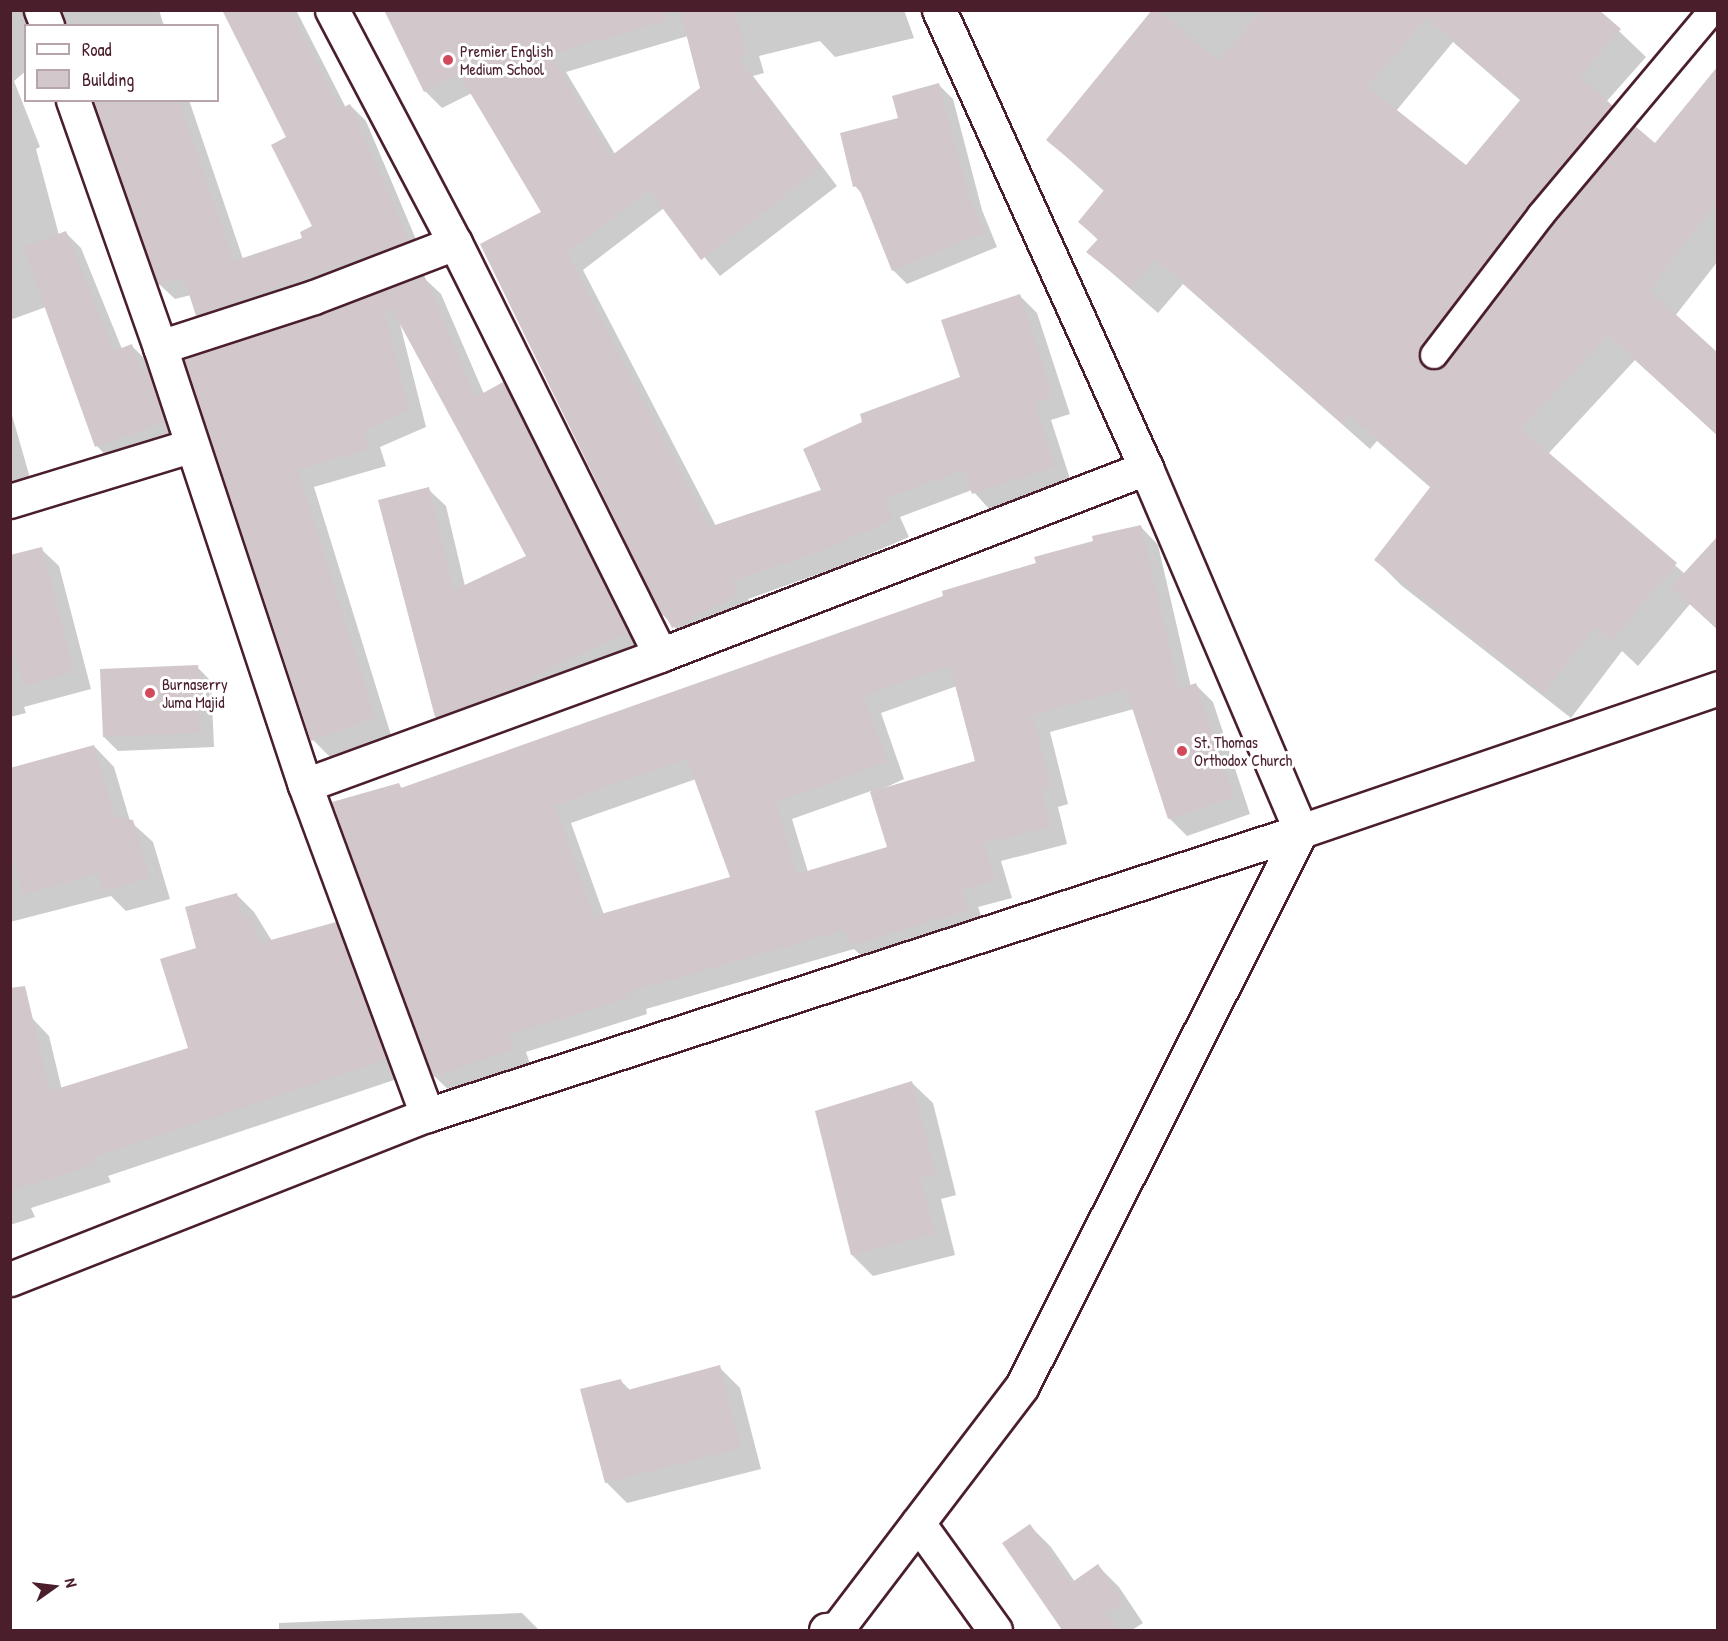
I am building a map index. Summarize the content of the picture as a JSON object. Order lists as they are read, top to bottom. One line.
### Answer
{"places":["Premier English Medium School","Burnaserry Juma Majid","St. Thomas Orthodox Church"],"legend":["Road","Building"],"north":"right"}
